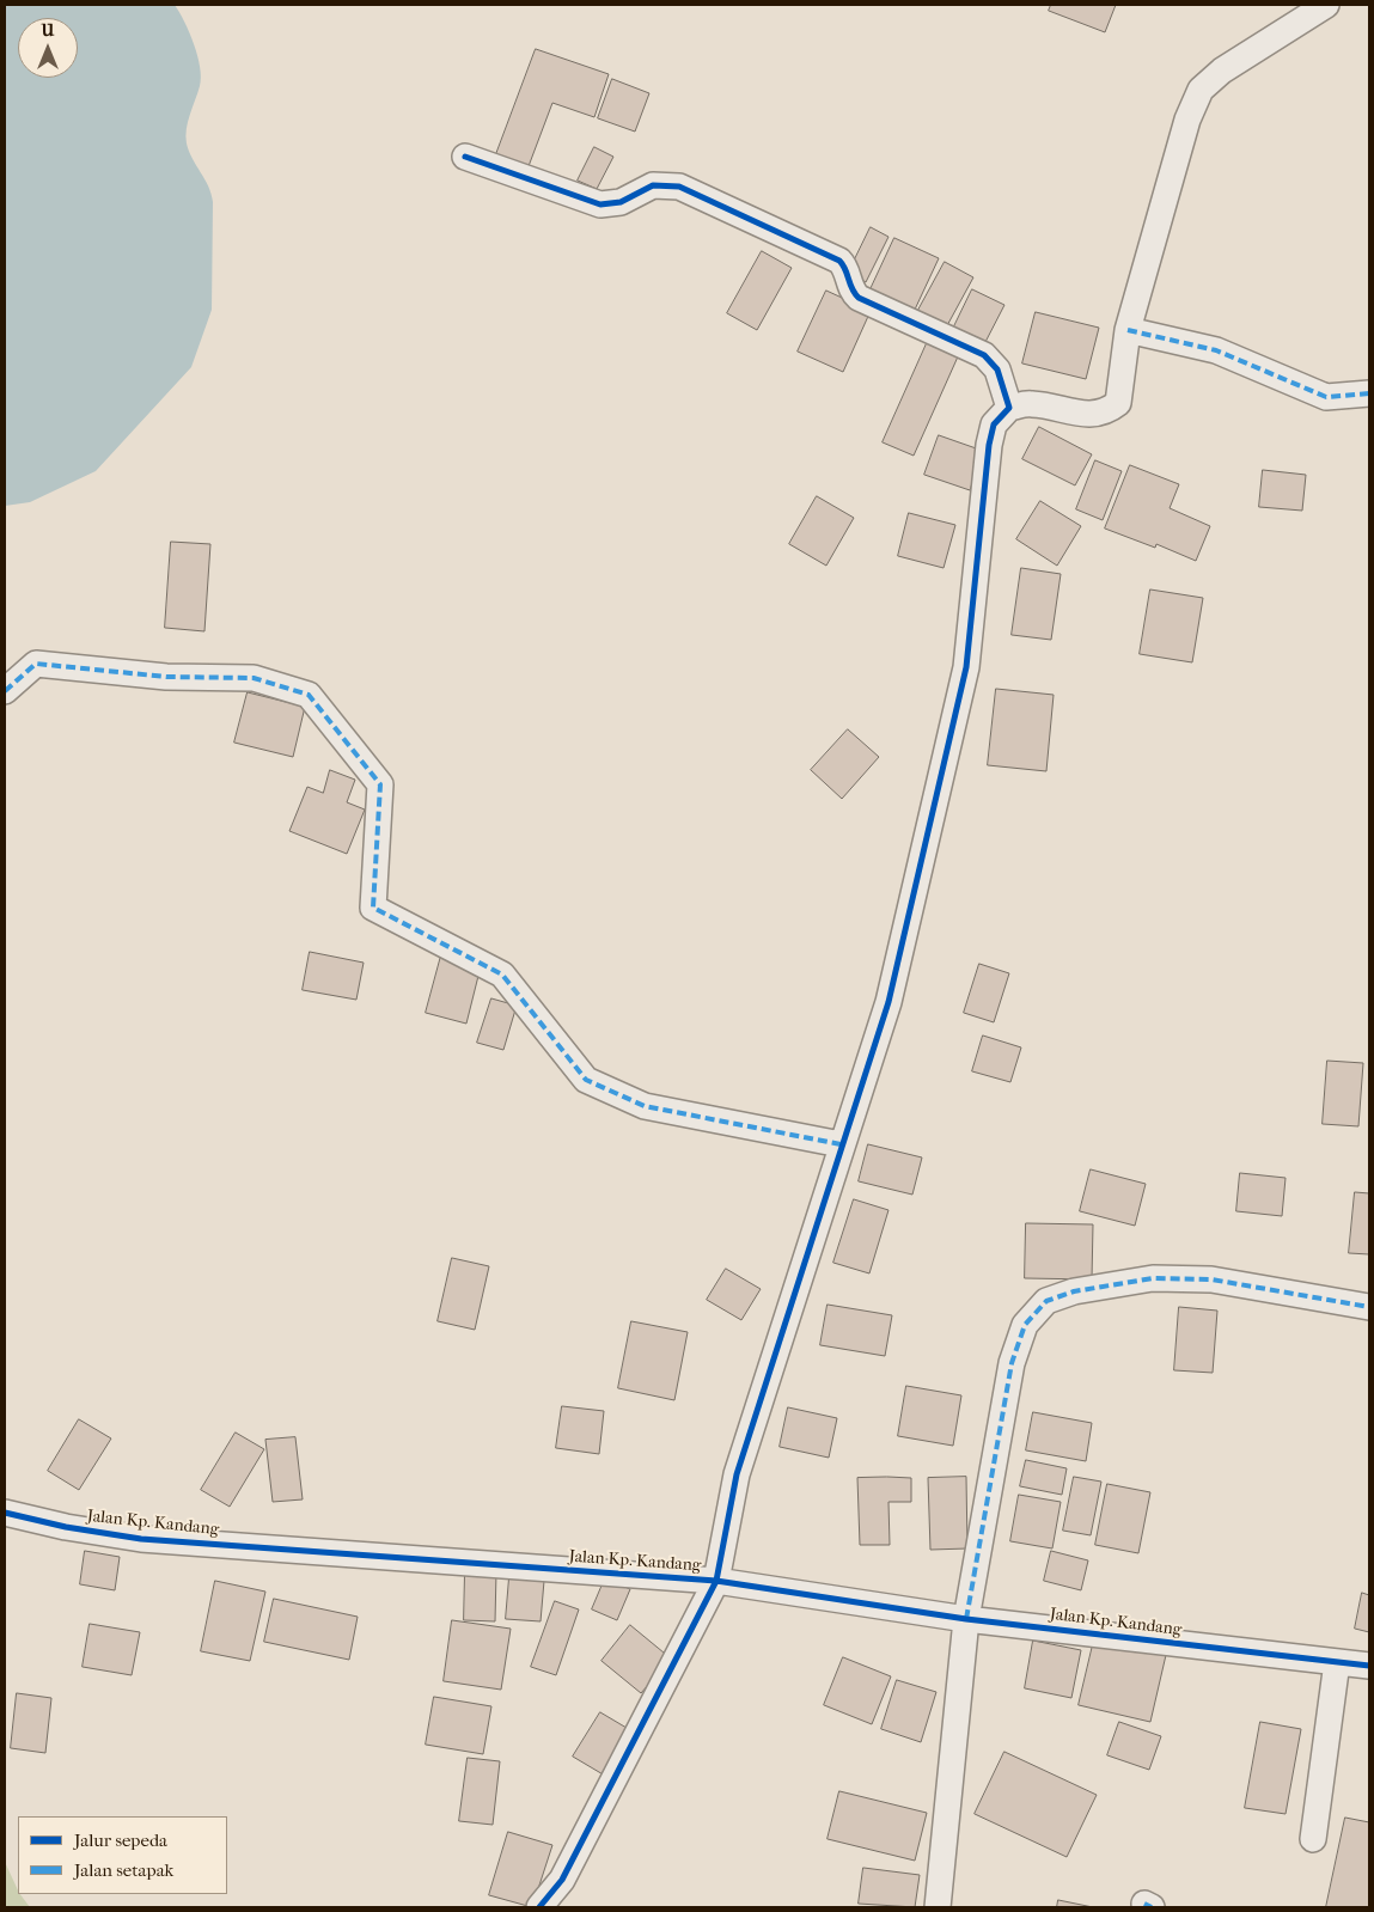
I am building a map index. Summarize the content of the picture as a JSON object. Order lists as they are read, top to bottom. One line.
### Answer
{"streets":{"street":["Jalan Kp. Kandang"]},"legend":["Jalur sepeda","Jalan setapak"],"north":"top"}
